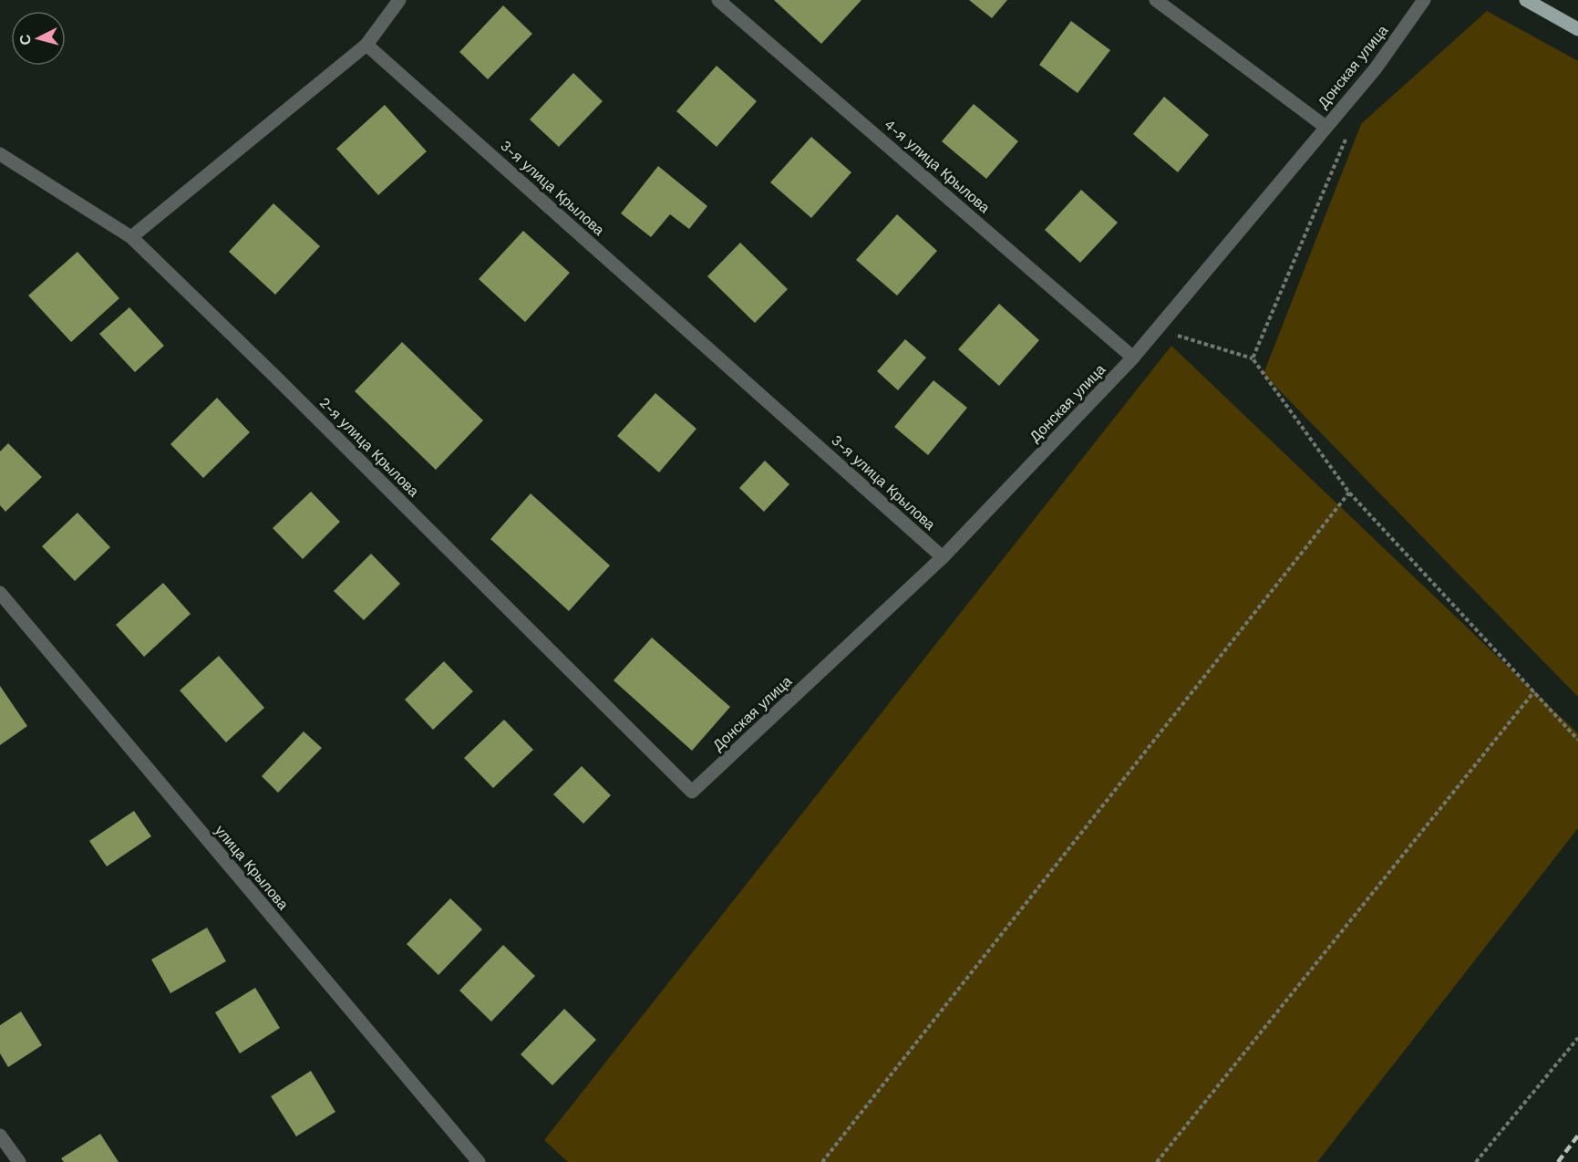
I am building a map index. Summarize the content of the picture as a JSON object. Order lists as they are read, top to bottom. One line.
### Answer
{"streets":{"street":["Донская улица","4-я улица Крылова","3-я улица Крылова","2-я улица Крылова","улица Крылова"]},"crossings":[["Донская улица","4-я улица Крылова"],["Донская улица","3-я улица Крылова"],["Донская улица","2-я улица Крылова"]],"north":"left"}
